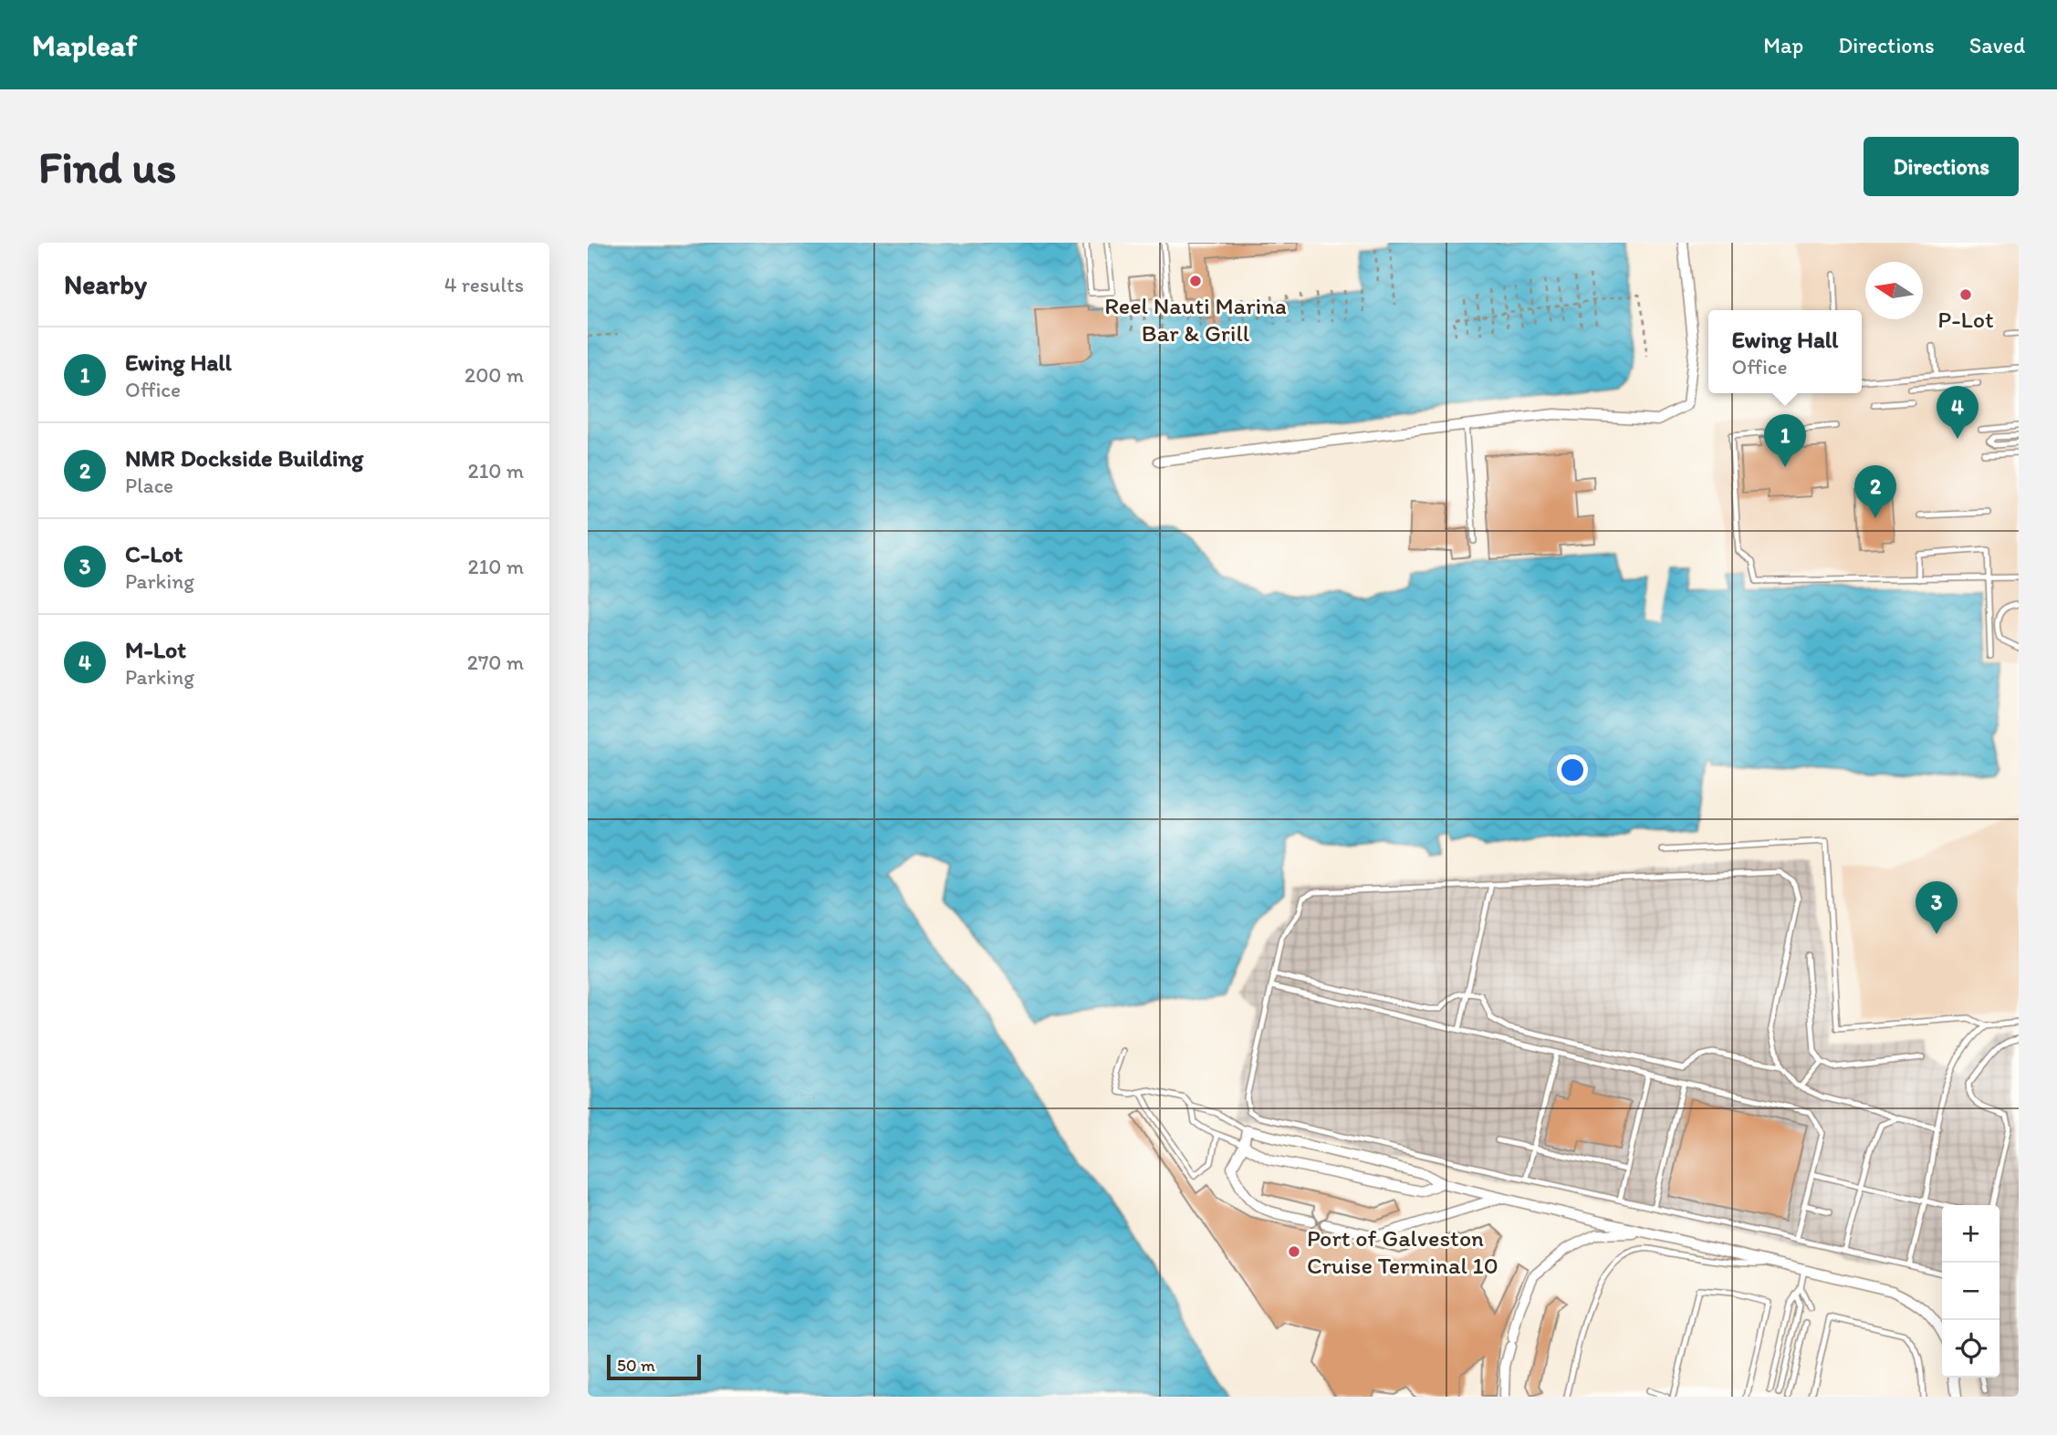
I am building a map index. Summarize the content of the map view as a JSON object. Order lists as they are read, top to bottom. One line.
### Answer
{"places":["Reel Nauti Marina Bar & Grill","P-Lot","Port of Galveston Cruise Terminal 10"],"scale_bar":"50 m","north":"left","page":{"header":"Mapleaf","nav":["Map","Directions","Saved"],"buttons":"Directions","title":"Find us","heading":["Nearby","4 results"],"popup":["Ewing Hall","Office"],"list":[{"mark":"1","name":"Ewing Hall","note":"Office","value":"200 m"},{"mark":"2","name":"NMR Dockside Building","note":"Place","value":"210 m"},{"mark":"3","name":"C-Lot","note":"Parking","value":"210 m"},{"mark":"4","name":"M-Lot","note":"Parking","value":"270 m"}],"pins":["4","1","2","3"],"map_buttons":["+","−"],"scale":"50 m"}}
